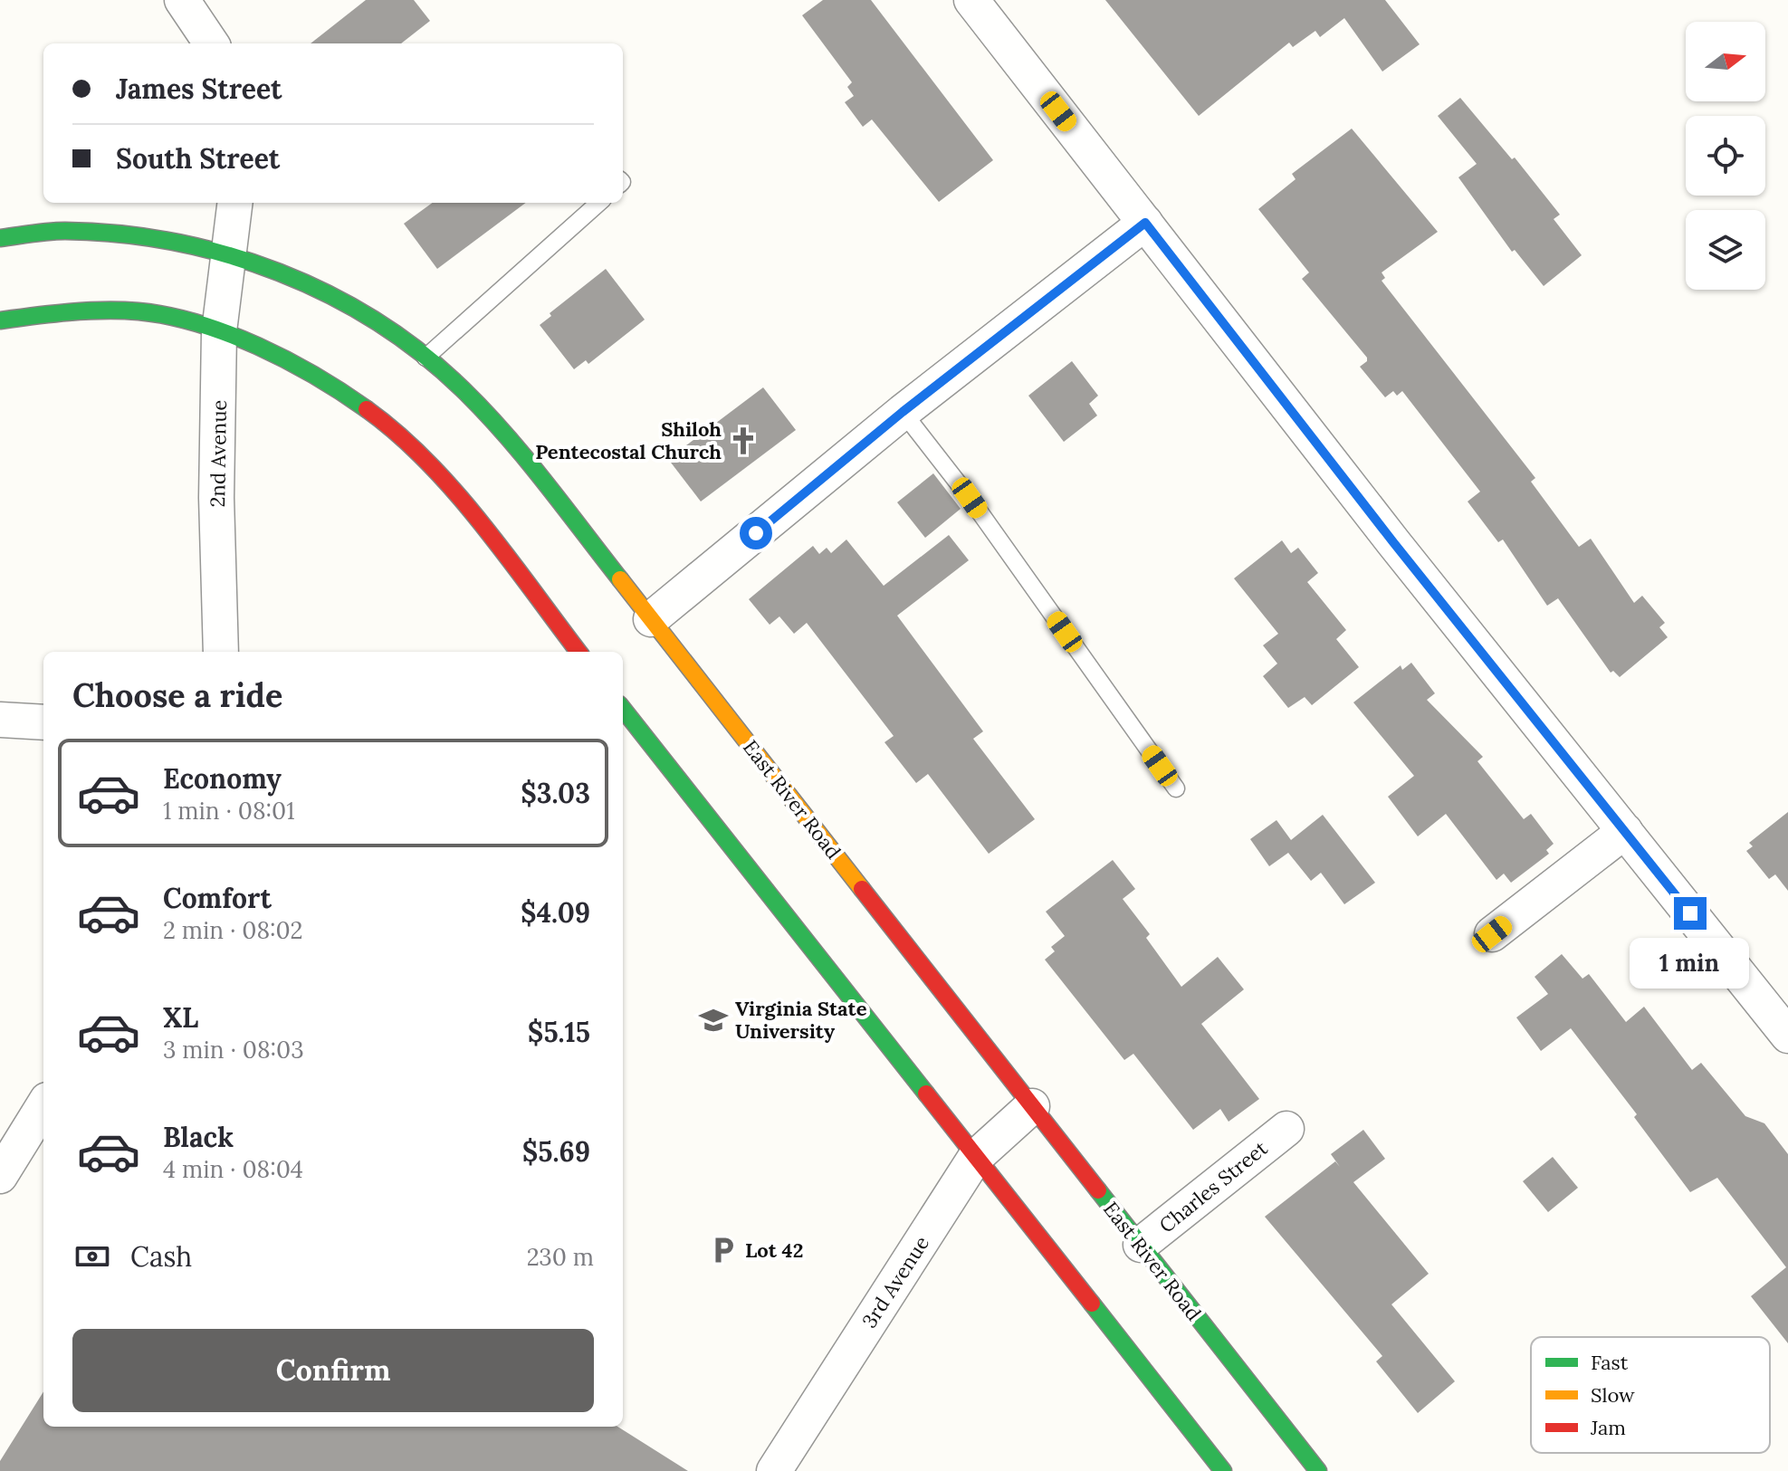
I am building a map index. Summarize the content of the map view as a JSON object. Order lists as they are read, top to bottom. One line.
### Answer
{"streets":{"main road":["East River Road"],"street":["2nd Avenue","Charles Street","3rd Avenue"]},"crossings":[["2nd Avenue","East River Road"],["East River Road","Charles Street"],["East River Road","3rd Avenue"]],"places":{"church":["Shiloh Pentecostal Church"],"school or university":["Virginia State University"],"parking":["Lot 42"]},"legend":["Fast","Slow","Jam"],"north":"right","page":{"banner":["James Street","South Street"],"heading":"Choose a ride","list":[{"name":"Economy","note":"1 min · 08:01","value":"$3.03"},{"name":"Comfort","note":"2 min · 08:02","value":"$4.09"},{"name":"XL","note":"3 min · 08:03","value":"$5.15"},{"name":"Black","note":"4 min · 08:04","value":"$5.69"}],"bubble":"1 min","pay":["Cash","230 m"],"buttons":"Confirm"}}
